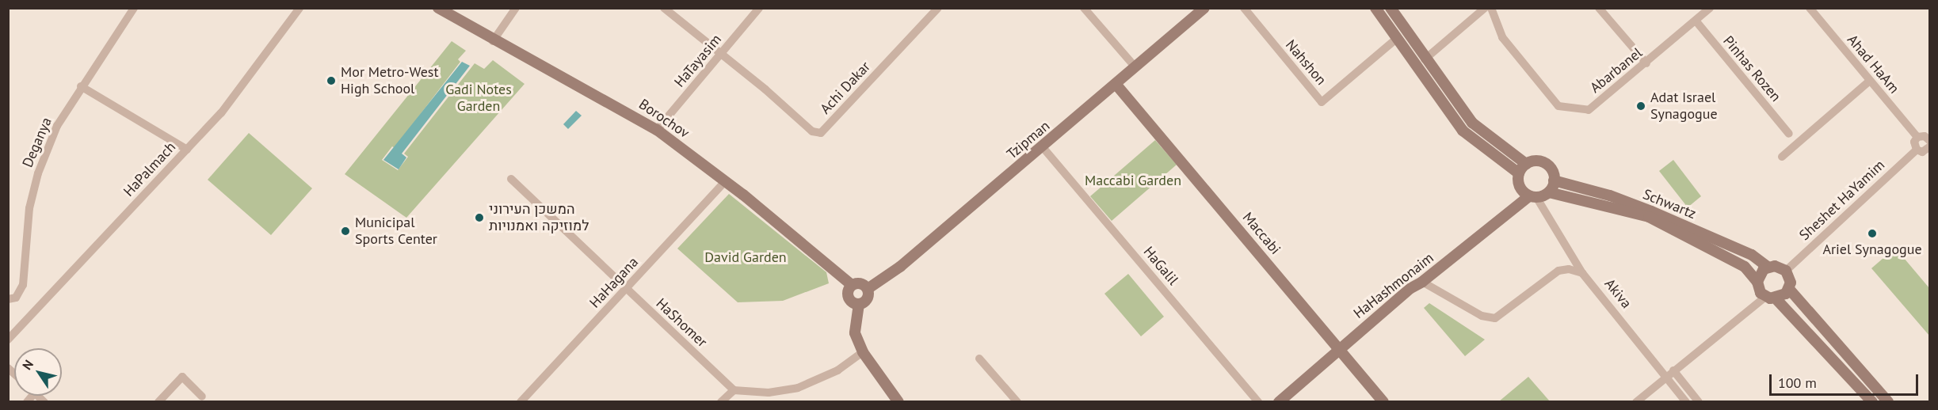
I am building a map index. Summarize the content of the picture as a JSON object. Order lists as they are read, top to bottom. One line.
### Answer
{"streets":{"street":["HaTayasim","Nahshon","Ahad HaAm","Pinhas Rozen","Abarbanel","Achi Dakar","Borochov","Tzipman","Deganya","HaPalmach","Sheshet HaYamim","Schwartz","Maccabi","HaGalil","HaHagana","HaHashmonaim","Akiva","HaShomer"]},"crossings":[["HaTayasim","Achi Dakar"],["HaTayasim","Borochov"],["Pinhas Rozen","Abarbanel"],["Borochov","Tzipman"],["Borochov","HaHagana"],["Tzipman","Maccabi"],["Tzipman","HaGalil"],["Sheshet HaYamim","Schwartz"],["Schwartz","HaHashmonaim"],["Schwartz","Akiva"],["Maccabi","HaHashmonaim"],["HaHagana","HaShomer"],["HaHashmonaim","Akiva"]],"parks":["Gadi Notes Garden","Maccabi Garden","David Garden"],"places":["Mor Metro-West High School","Adat Israel Synagogue","המשכן העירוני למוזיקה ואמנויות","Municipal Sports Center","Ariel Synagogue"],"scale_bar":"100 m","north":"top left"}
